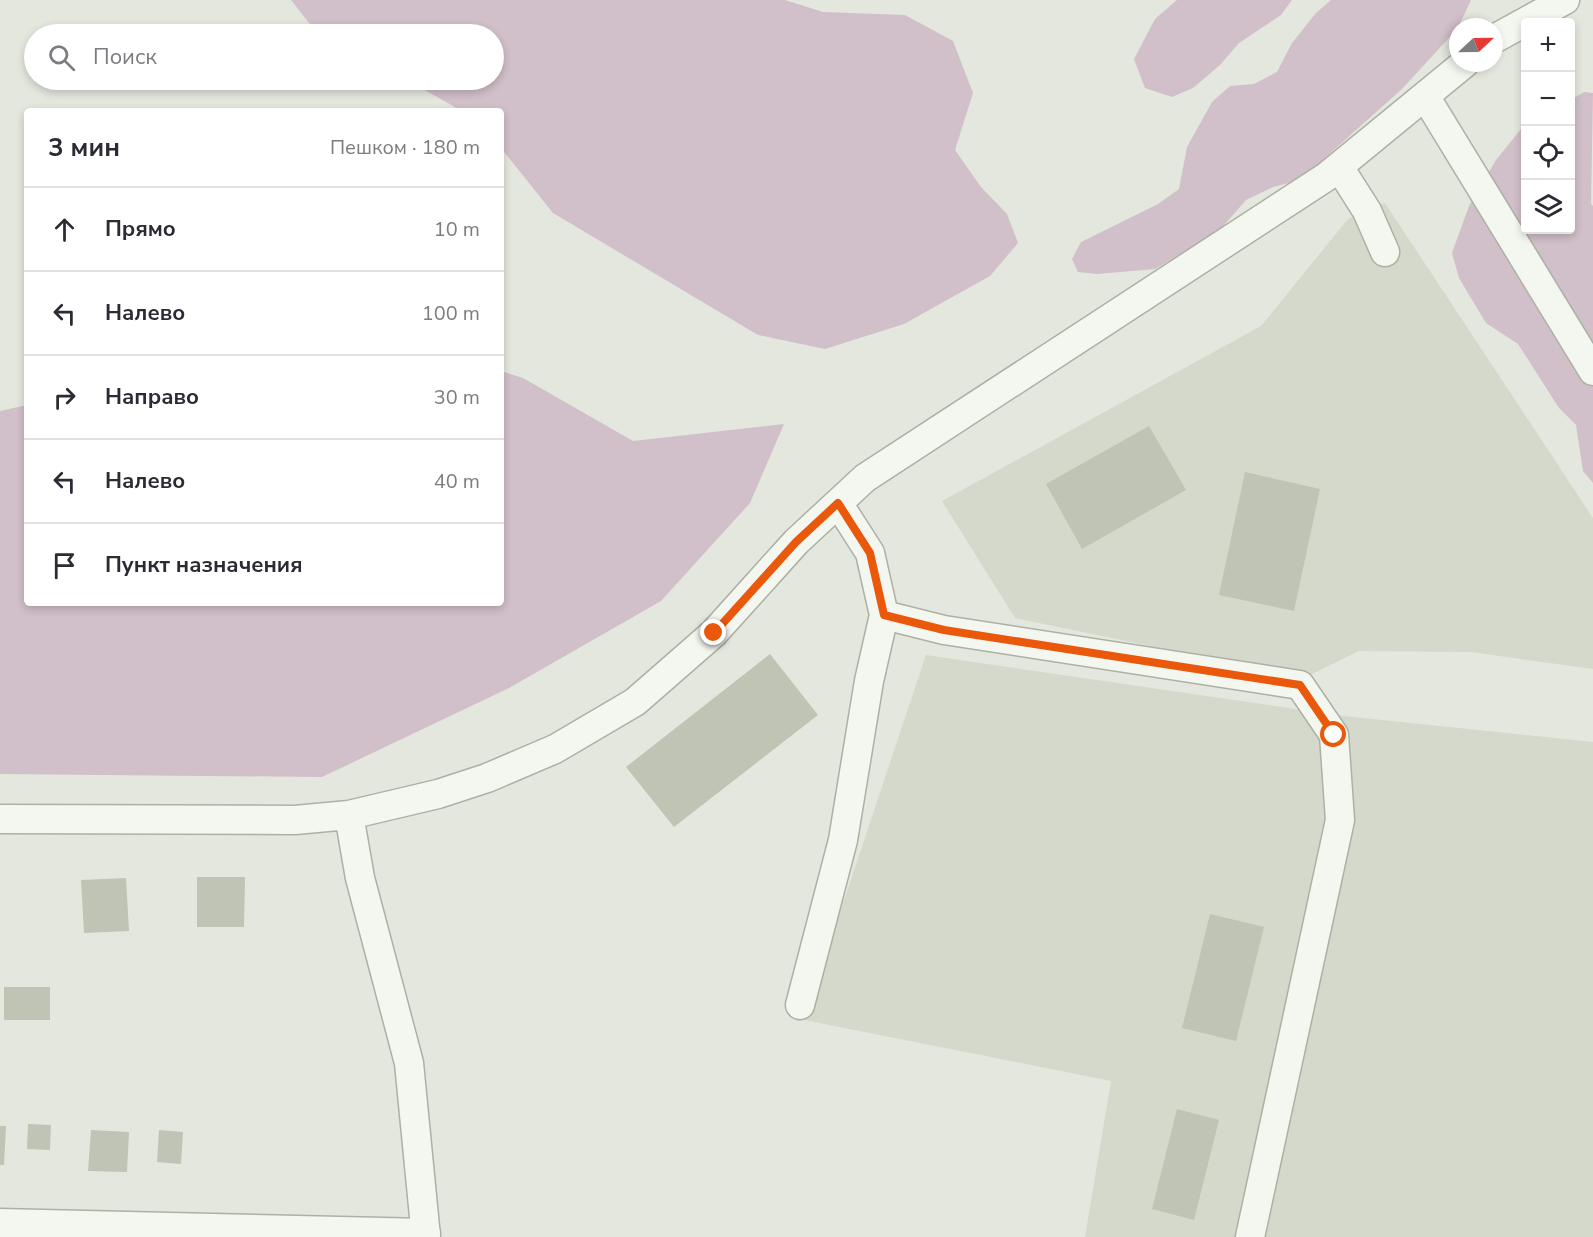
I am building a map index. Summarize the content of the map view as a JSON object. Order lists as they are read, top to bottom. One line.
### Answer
{"north":"right","page":{"map_buttons":["+","−"],"search":"Поиск","heading":["3 мин","Пешком · 180 m"],"list":[["Прямо","10 m"],["Налево","100 m"],["Направо","30 m"],["Налево","40 m"],"Пункт назначения"]}}
